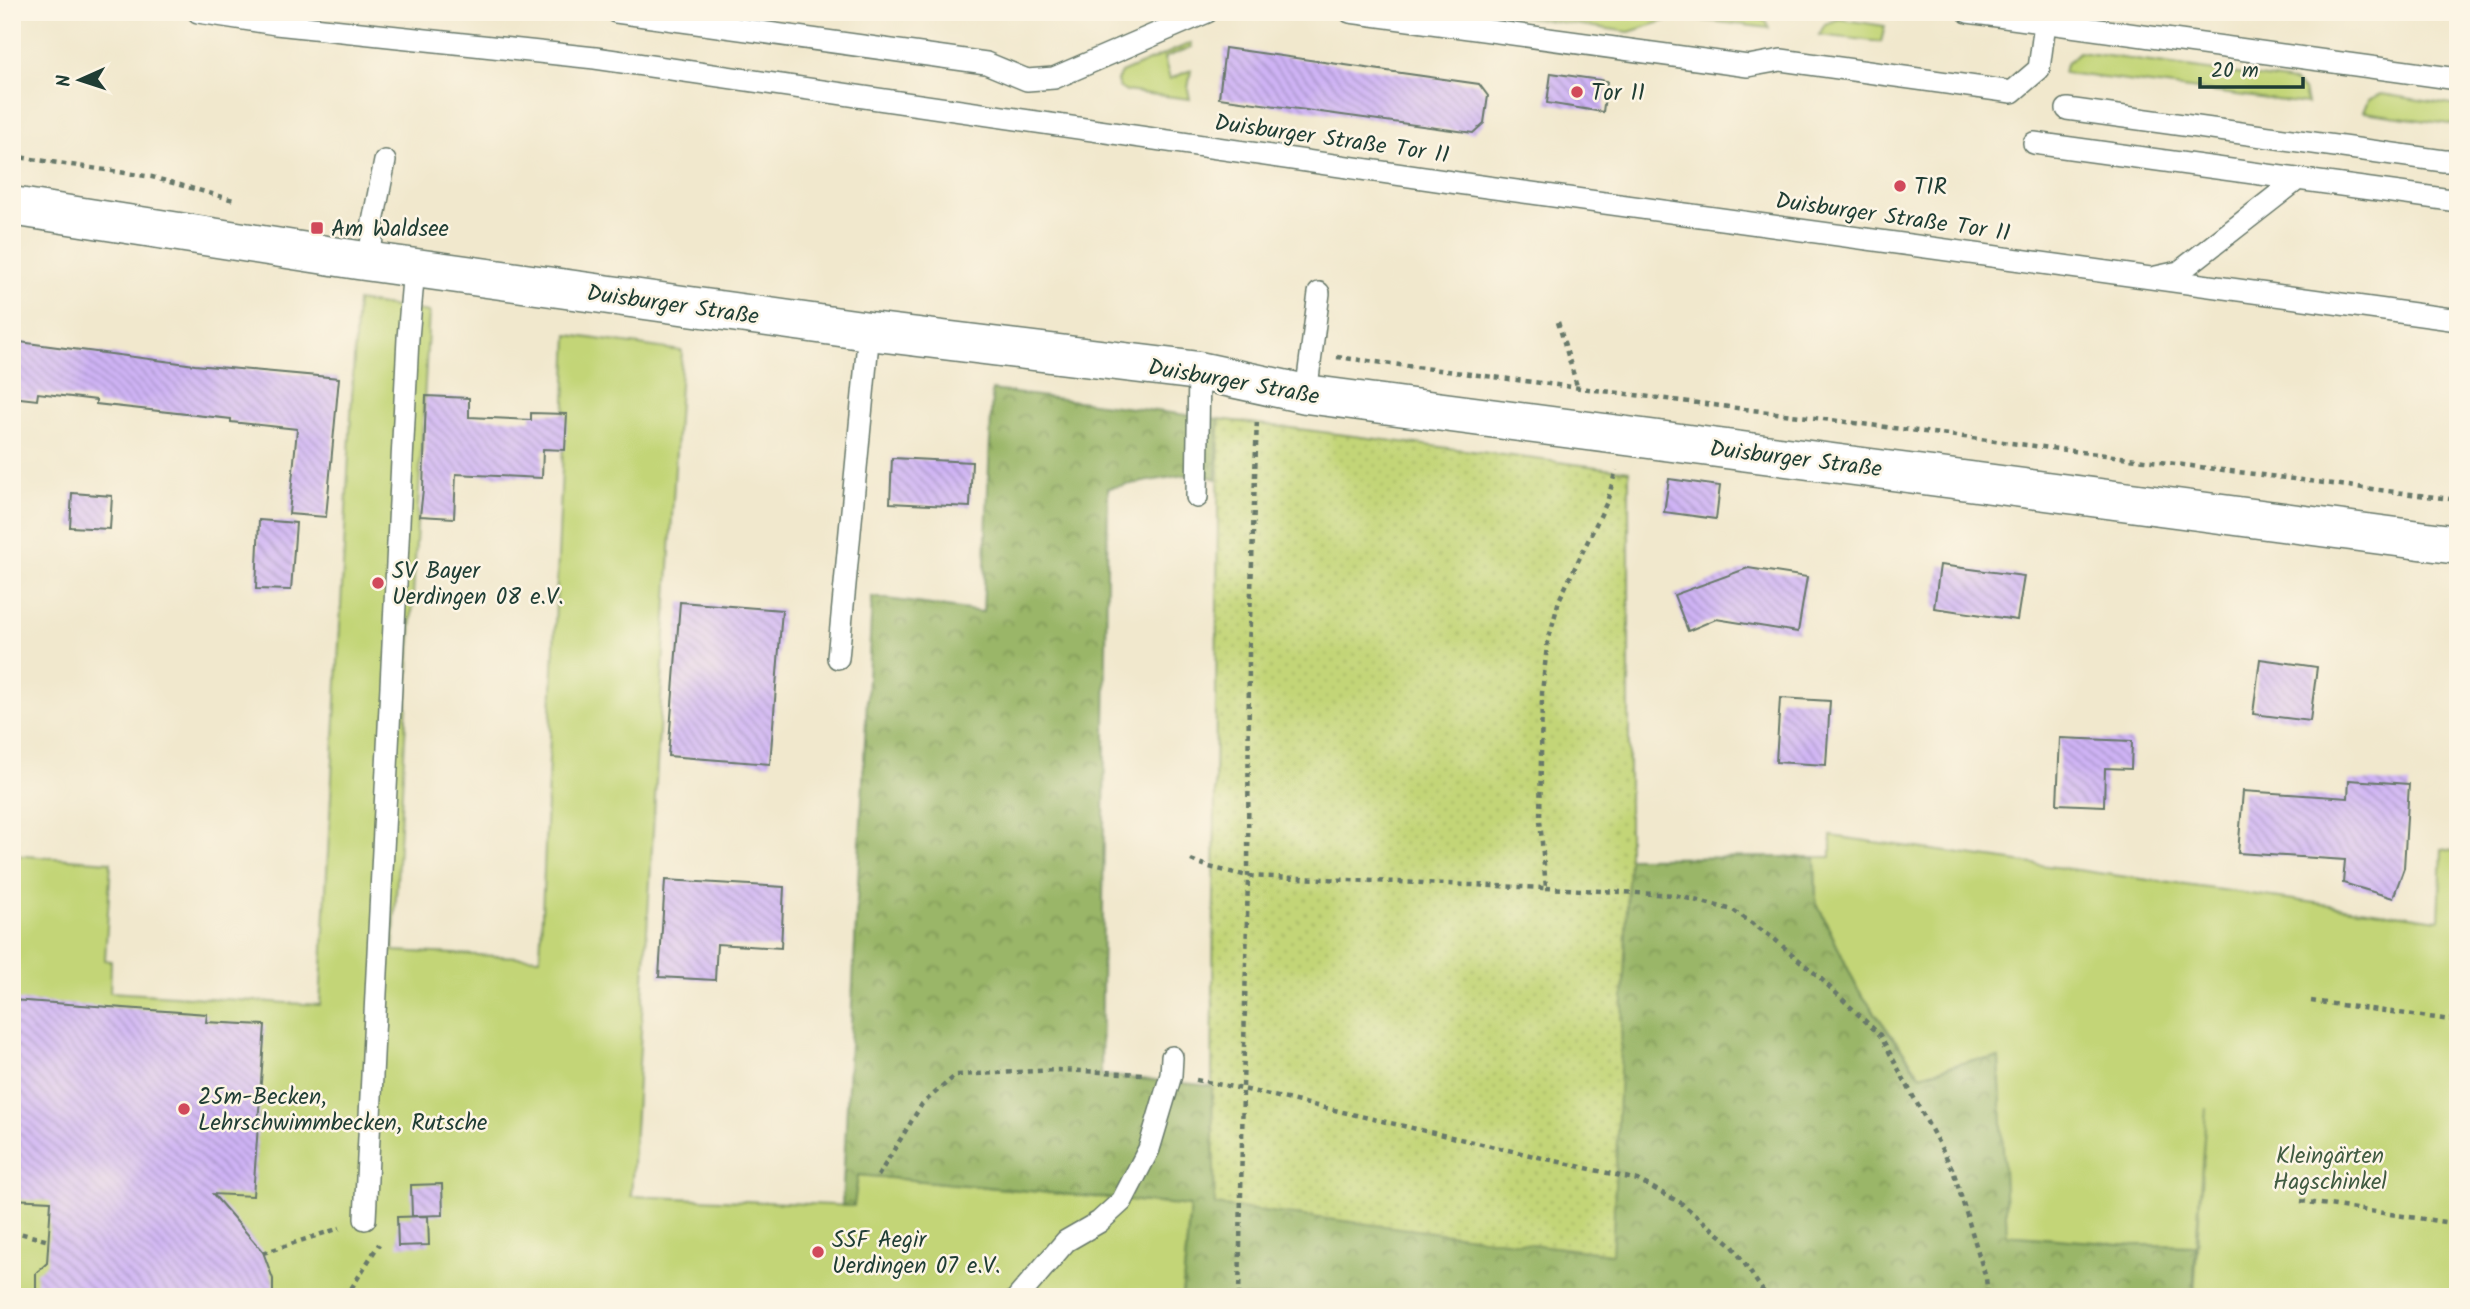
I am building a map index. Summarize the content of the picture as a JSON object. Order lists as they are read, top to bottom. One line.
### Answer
{"streets":{"main road":["Duisburger Straße"],"lane":["Duisburger Straße Tor 11"]},"parks":["Kleingärten Hagschinkel"],"places":{"other":["Tor 11","TIR","SV Bayer Uerdingen 08 e.V.","25m-Becken, Lehrschwimmbecken, Rutsche","SSF Aegir Uerdingen 07 e.V."],"transit":["Am Waldsee"]},"scale_bar":"20 m","north":"left"}
